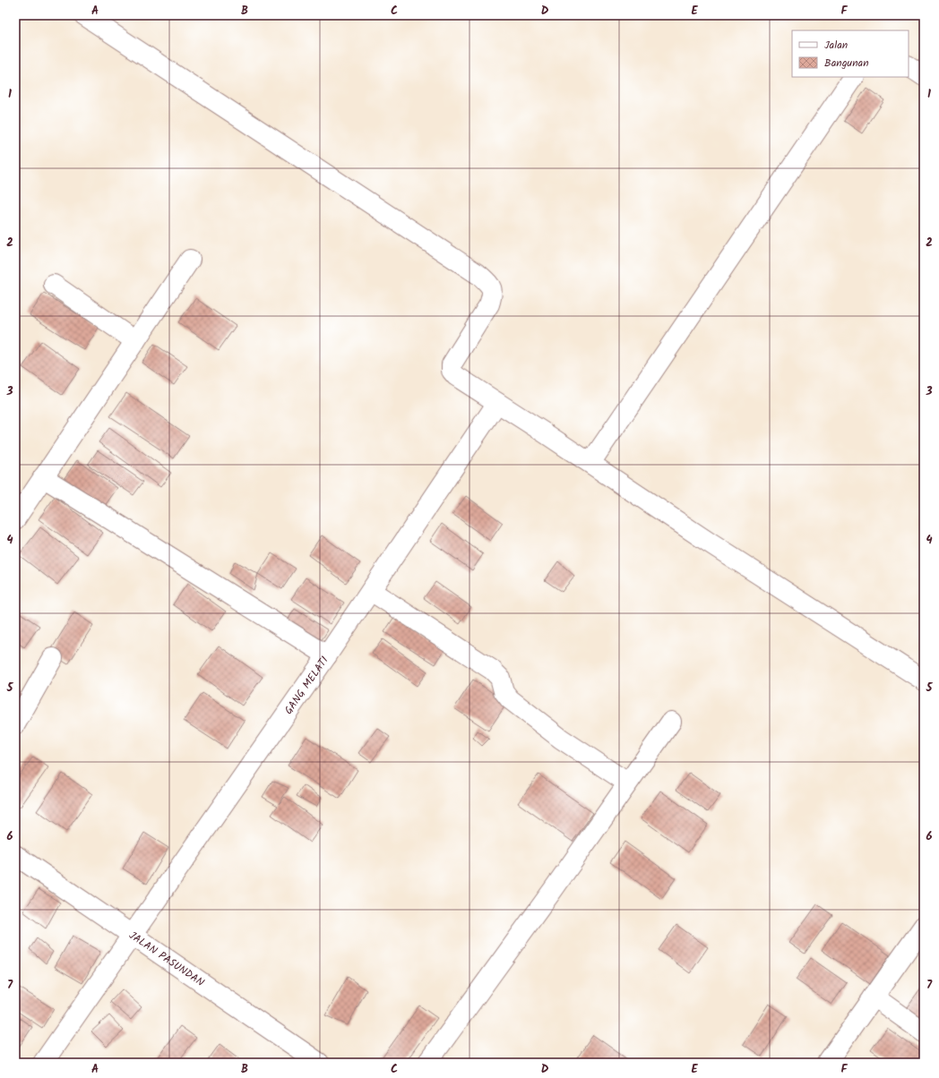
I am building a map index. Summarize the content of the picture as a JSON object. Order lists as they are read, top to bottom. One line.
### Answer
{"streets":{"street":["GANG MELATI","JALAN PASUNDAN"]},"crossings":[["GANG MELATI","JALAN PASUNDAN"]],"legend":["Jalan","Bangunan"],"grid":{"columns":["A","B","C","D","E","F"],"rows":["1","2","3","4","5","6","7"]}}
